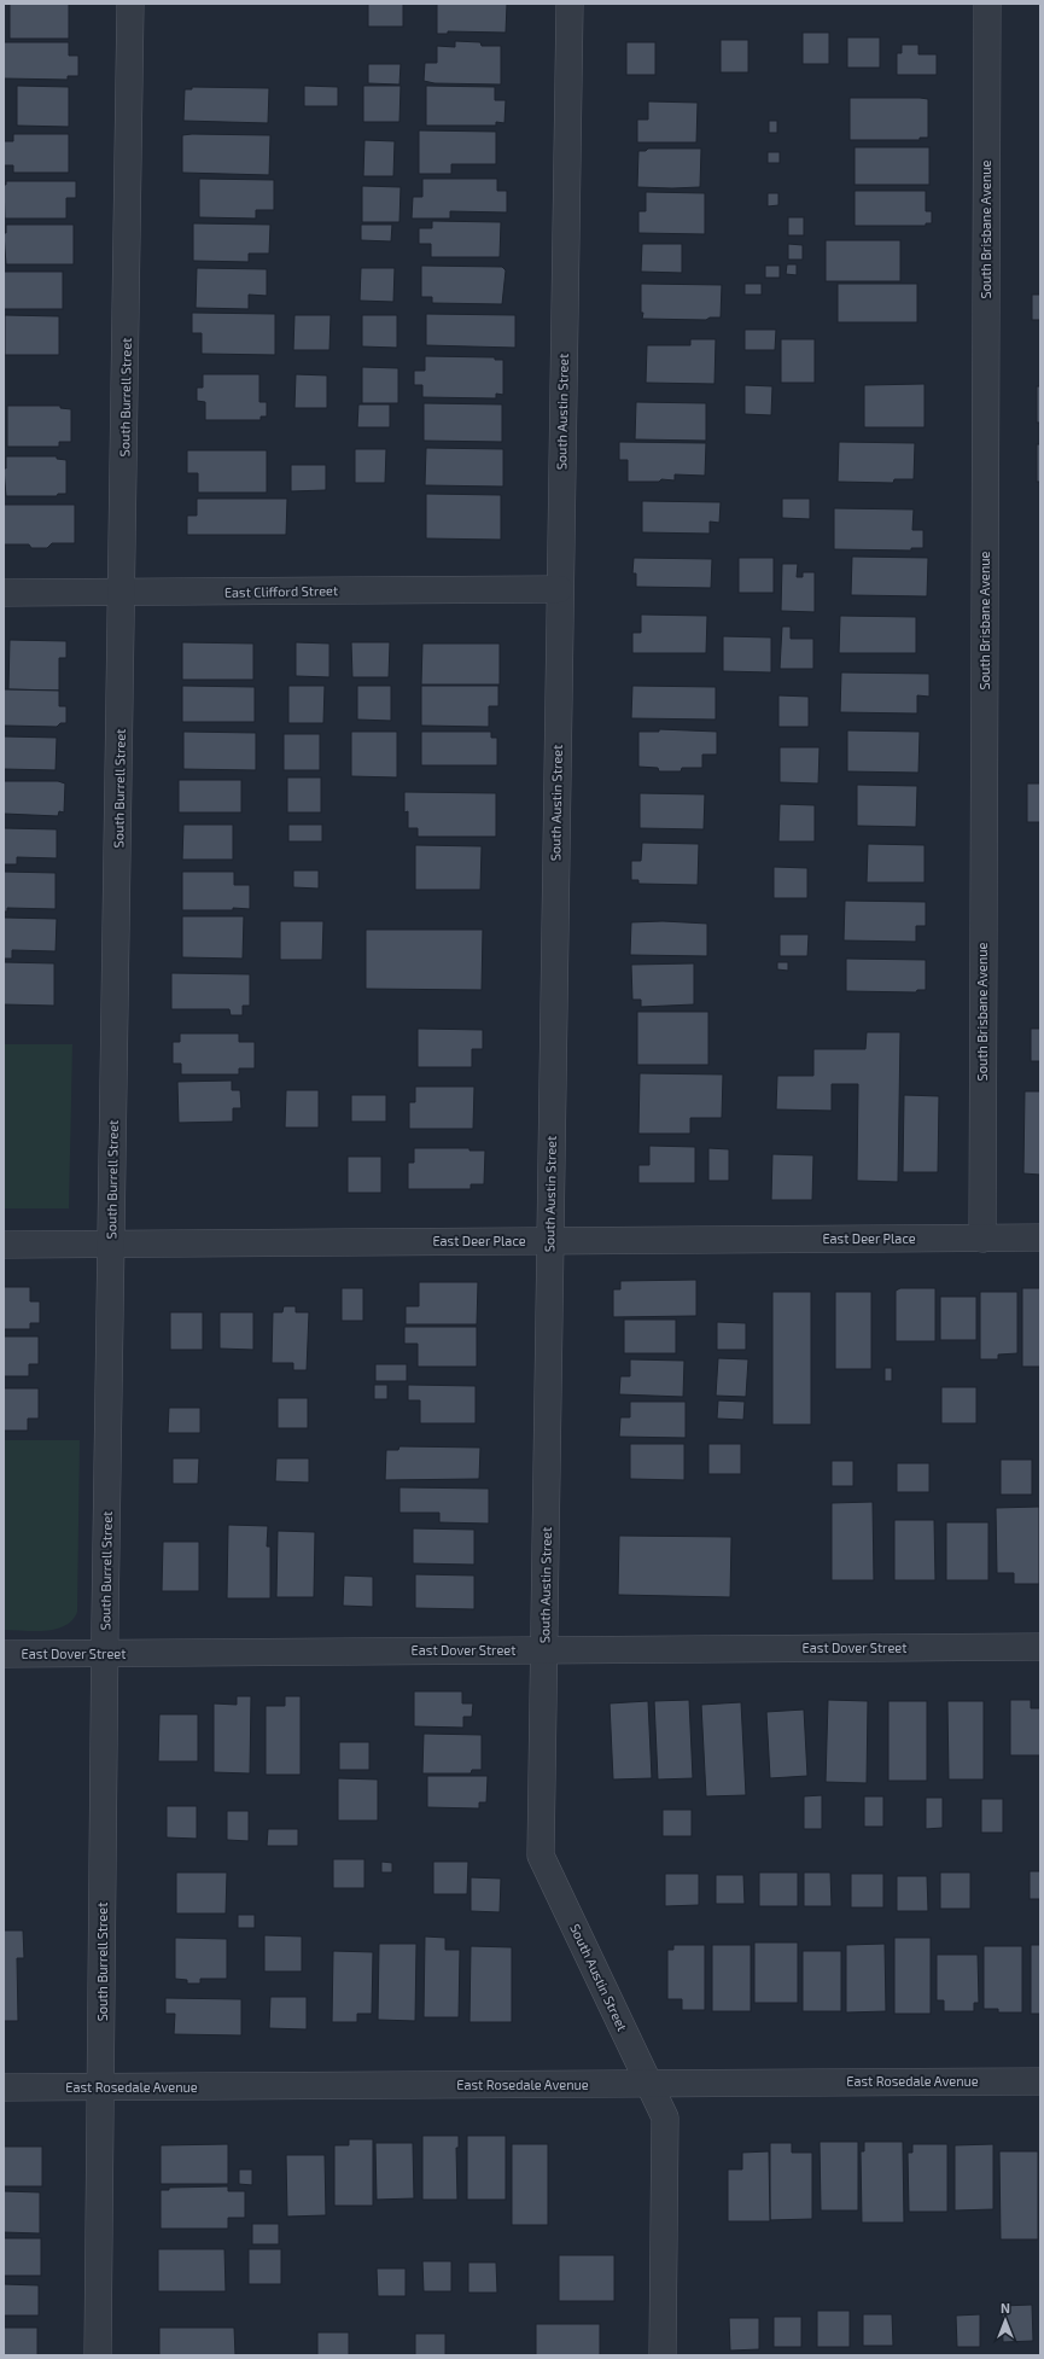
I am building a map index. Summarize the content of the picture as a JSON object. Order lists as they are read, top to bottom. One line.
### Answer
{"streets":{"street":["South Brisbane Avenue","South Burrell Street","South Austin Street","East Clifford Street","East Deer Place","East Dover Street","East Rosedale Avenue"]},"crossings":[["South Brisbane Avenue","East Deer Place"],["South Burrell Street","East Clifford Street"],["South Burrell Street","East Deer Place"],["South Burrell Street","East Dover Street"],["South Burrell Street","East Rosedale Avenue"],["South Austin Street","East Clifford Street"],["South Austin Street","East Deer Place"],["South Austin Street","East Dover Street"],["South Austin Street","East Rosedale Avenue"]],"north":"top"}
